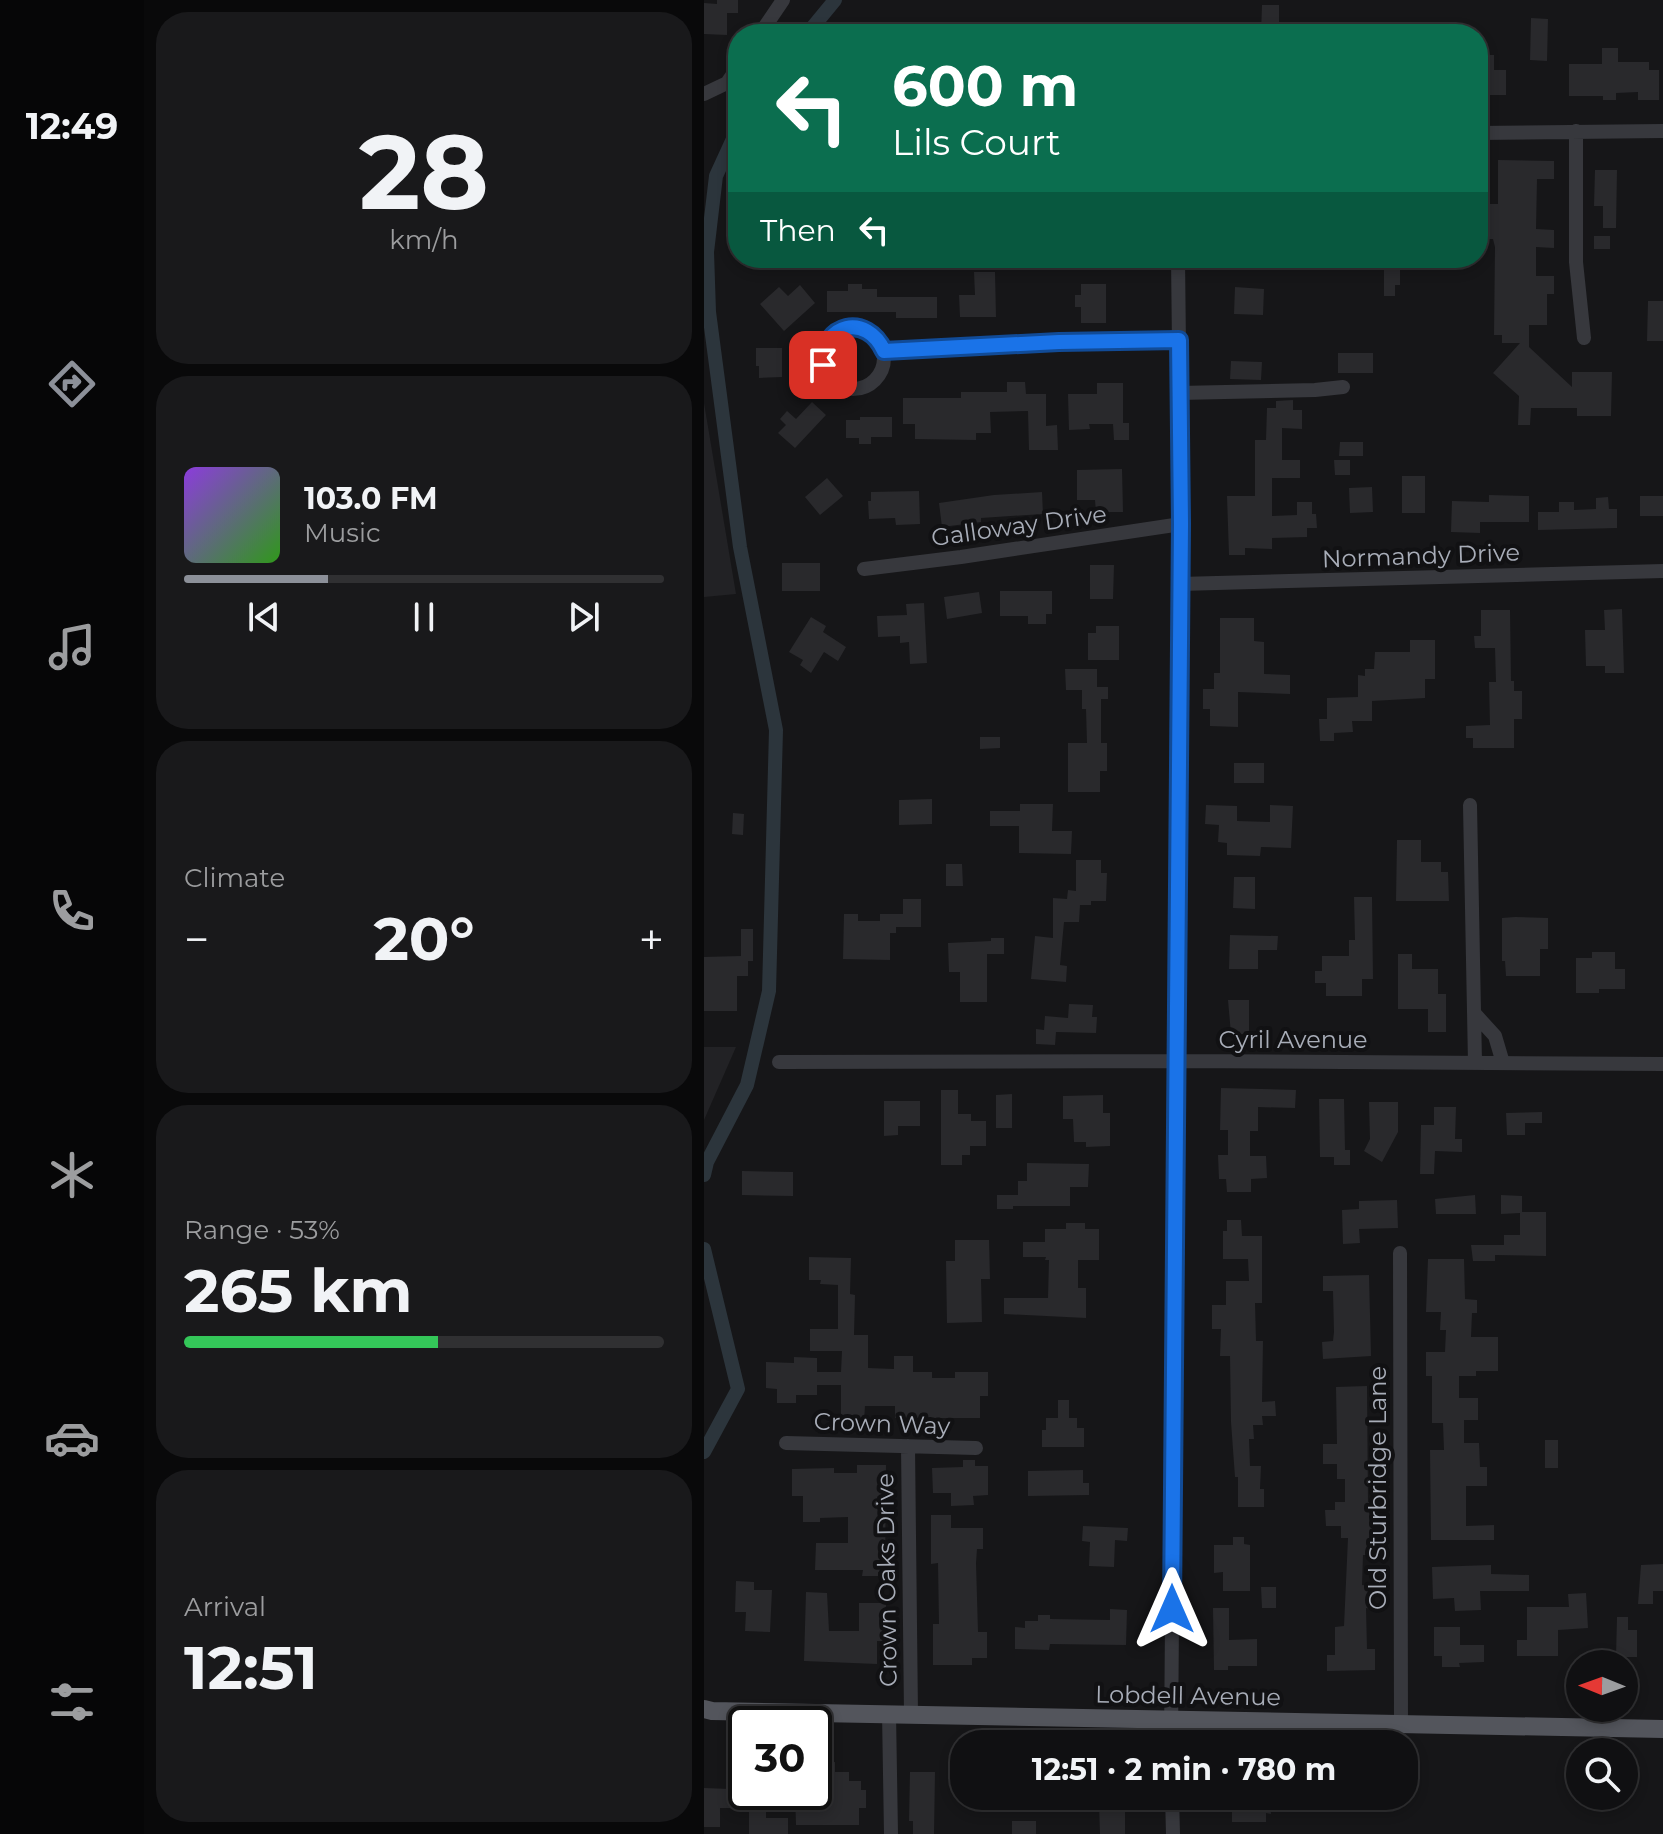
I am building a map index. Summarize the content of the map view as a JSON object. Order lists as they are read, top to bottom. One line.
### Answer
{"streets":{"main road":["Lobdell Avenue"],"street":["Galloway Drive","Normandy Drive","Cyril Avenue","Crown Way","Old Sturbridge Lane","Crown Oaks Drive"]},"crossings":[["Crown Way","Crown Oaks Drive"],["Old Sturbridge Lane","Lobdell Avenue"],["Crown Oaks Drive","Lobdell Avenue"]],"north":"left","page":{"tabs":"12:49","tile":[["28","km/h"],"Climate",["Range · 53%","265 km"],["Arrival","12:51"]],"turn":["600 m","Lils Court"],"then":"Then","song":["103.0 FM","Music"],"heat":["−","20°","+"],"limit":"30","trip":"12:51 · 2 min · 780 m"}}
